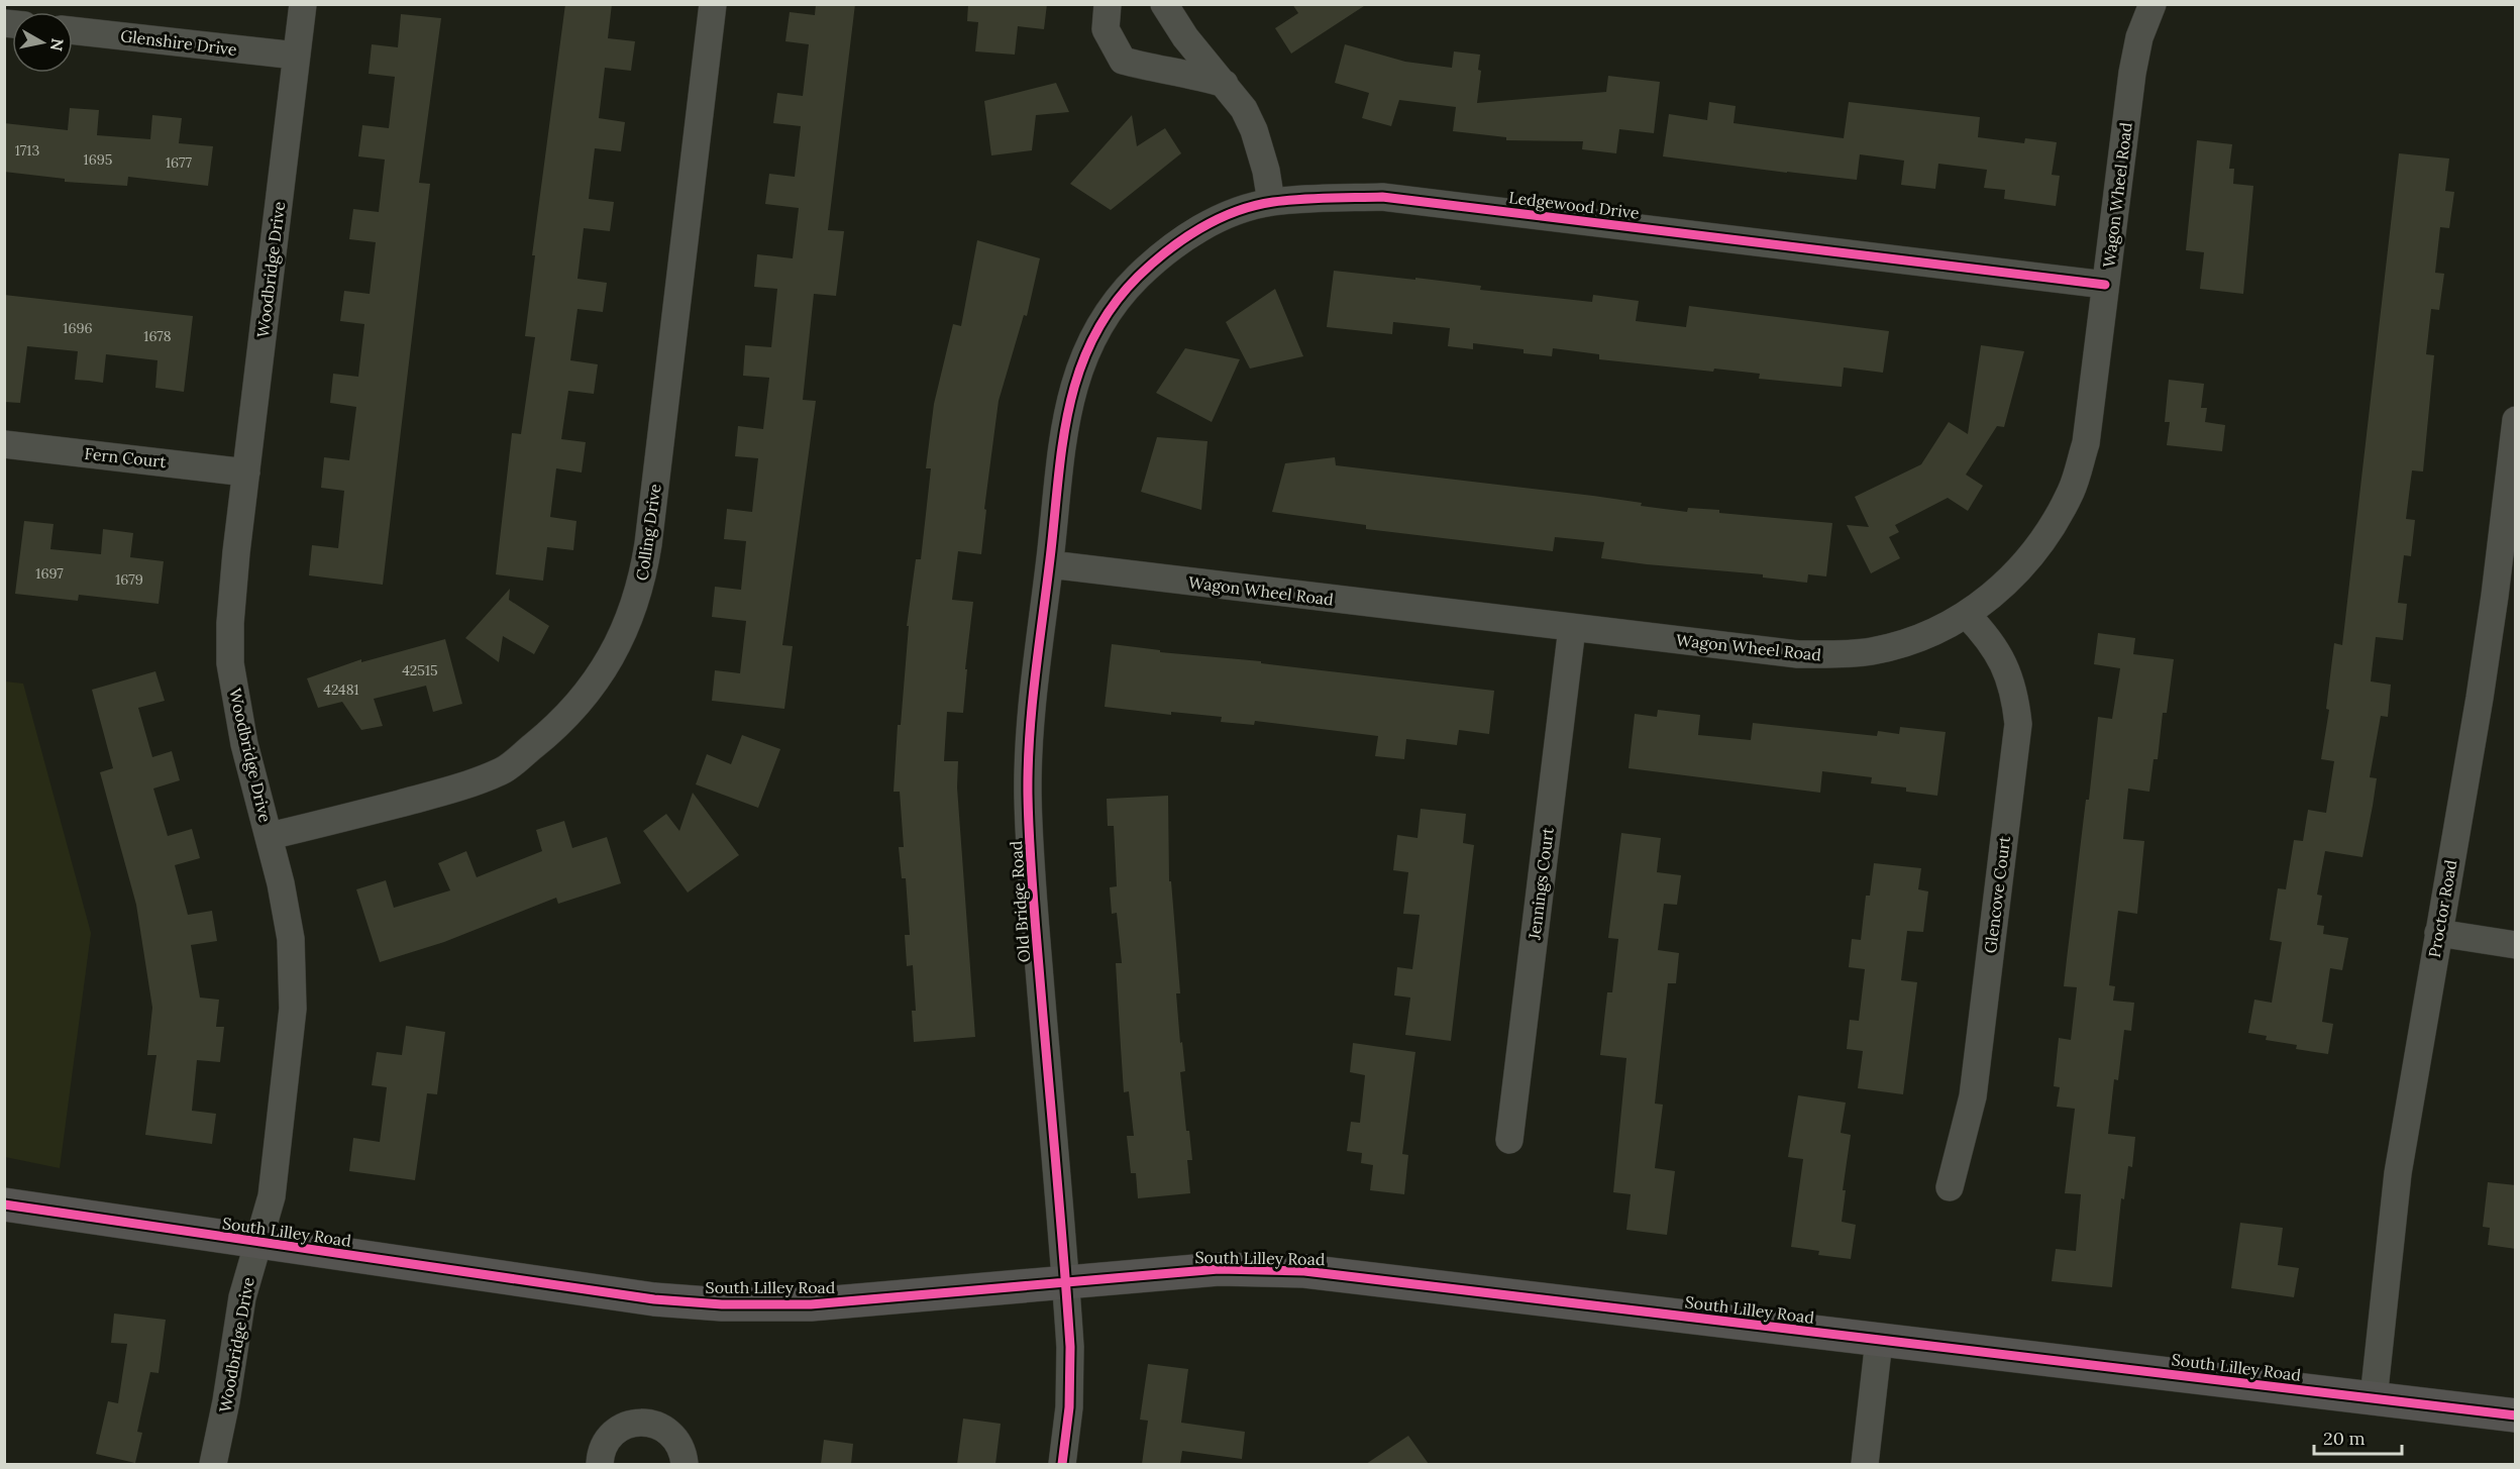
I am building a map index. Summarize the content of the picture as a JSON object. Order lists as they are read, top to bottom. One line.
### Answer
{"streets":{"street":["Glenshire Drive","Wagon Wheel Road","Ledgewood Drive","Woodbridge Drive","Fern Court","Colling Drive","Jennings Court","Glencove Court","Old Bridge Road","Proctor Road","South Lilley Road"]},"crossings":[["Glenshire Drive","Woodbridge Drive"],["Wagon Wheel Road","Ledgewood Drive"],["Wagon Wheel Road","Jennings Court"],["Wagon Wheel Road","Glencove Court"],["Wagon Wheel Road","Old Bridge Road"],["Ledgewood Drive","Old Bridge Road"],["Woodbridge Drive","Fern Court"],["Woodbridge Drive","Colling Drive"],["Woodbridge Drive","South Lilley Road"],["Old Bridge Road","South Lilley Road"],["Proctor Road","South Lilley Road"]],"house_numbers":["1713","1695","1677","1696","1678","1697","1679","42515","42481"],"scale_bar":"20 m","north":"right"}
